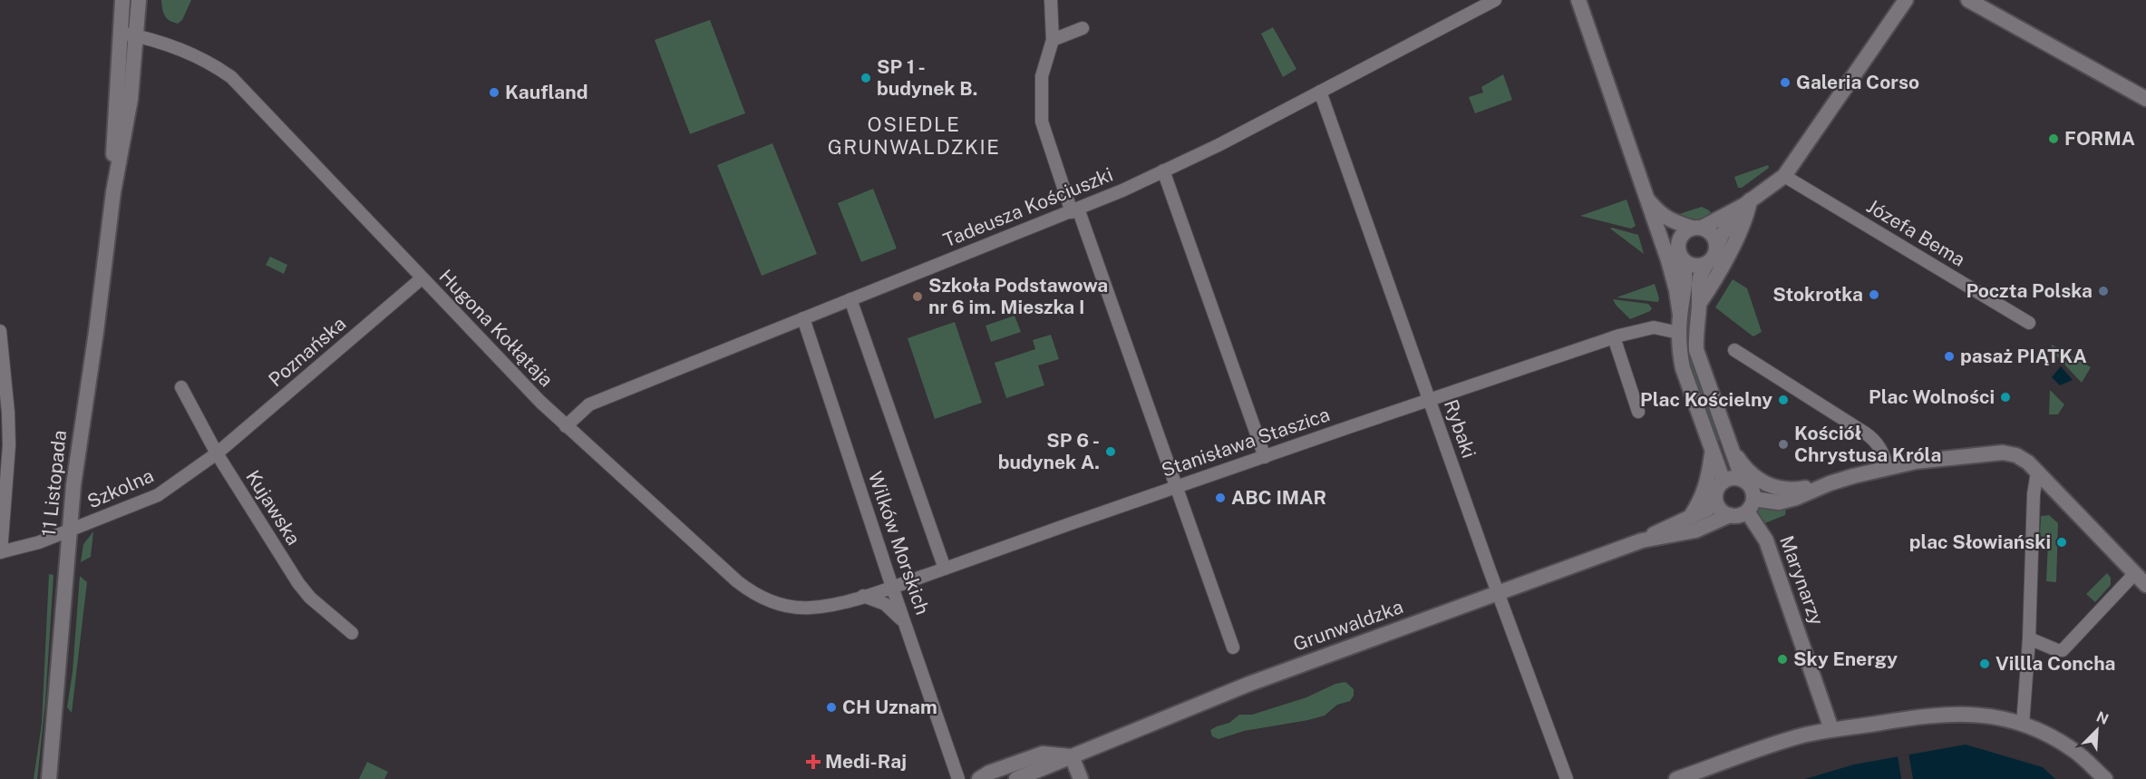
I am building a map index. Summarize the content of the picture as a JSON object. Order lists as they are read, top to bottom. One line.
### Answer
{"streets":{"street":["Tadeusza Kościuszki","Józefa Bema","Hugona Kołłątaja","Poznańska","Rybaki","Stanisława Staszica","11 Listopada","Szkolna","Kujawska","Wilków Morskich","Marynarzy","Grunwaldzka"]},"crossings":[["Tadeusza Kościuszki","Hugona Kołłątaja"],["Tadeusza Kościuszki","Rybaki"],["Tadeusza Kościuszki","Wilków Morskich"],["Hugona Kołłątaja","Poznańska"],["Hugona Kołłątaja","Stanisława Staszica"],["Hugona Kołłątaja","11 Listopada"],["Hugona Kołłątaja","Wilków Morskich"],["Poznańska","Szkolna"],["Poznańska","Kujawska"],["Rybaki","Stanisława Staszica"],["Rybaki","Grunwaldzka"],["Stanisława Staszica","Wilków Morskich"],["11 Listopada","Szkolna"],["Szkolna","Kujawska"],["Marynarzy","Grunwaldzka"]],"districts":["OSIEDLE GRUNWALDZKIE"],"places":{"other":["SP 1 - budynek B.","Galeria Corso","Kaufland","FORMA","Poczta Polska","Stokrotka","Szkoła Podstawowa nr 6 im. Mieszka I","pasaż PIĄTKA","Plac Wolności","Plac Kościelny","Kościół Chrystusa Króla","SP 6 - budynek A.","ABC IMAR","plac Słowiański","Sky Energy","Villla Concha","CH Uznam"],"health":["Medi-Raj"]},"north":"top right"}
